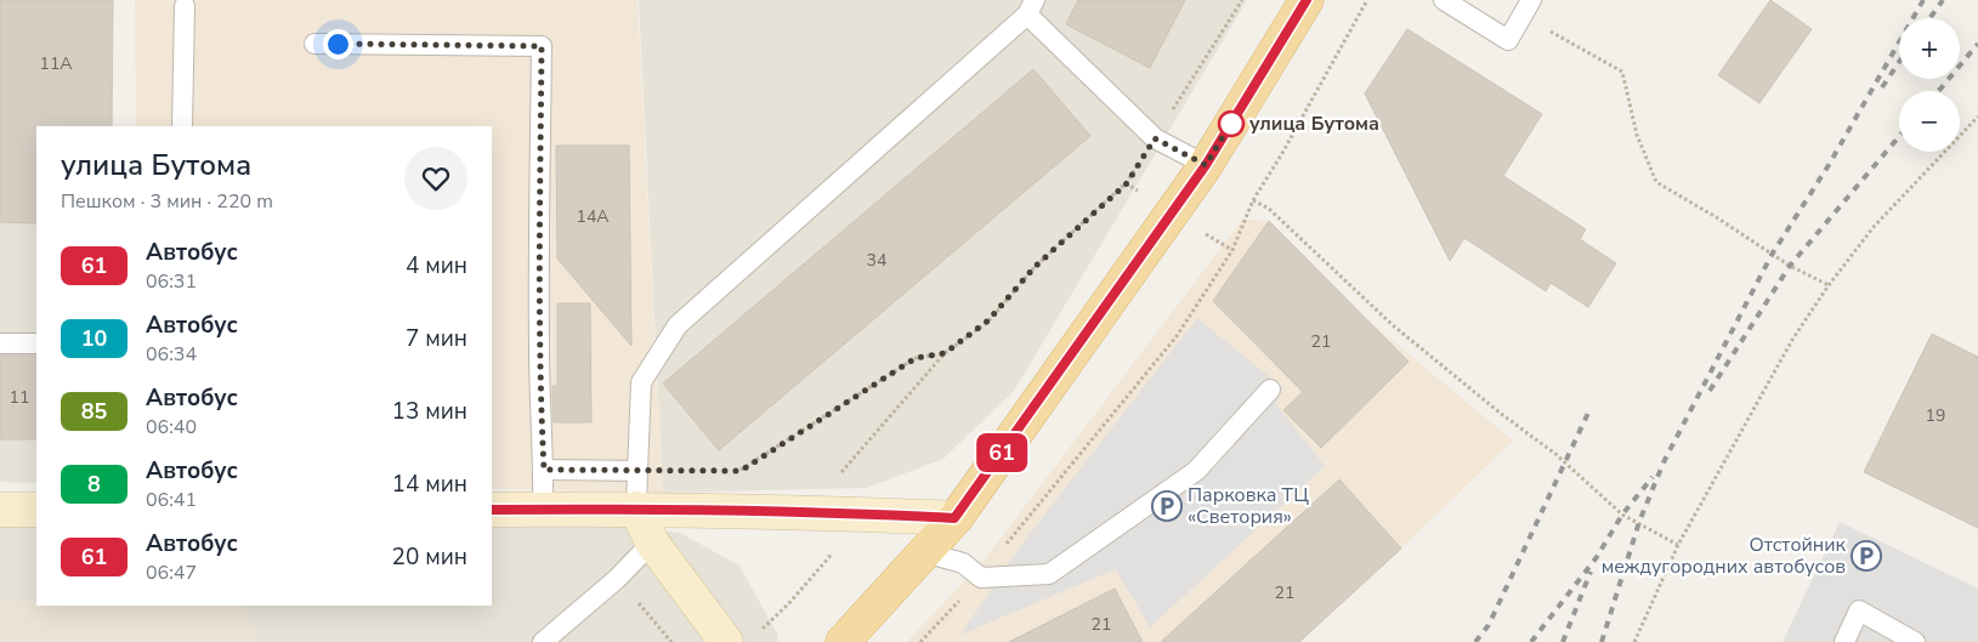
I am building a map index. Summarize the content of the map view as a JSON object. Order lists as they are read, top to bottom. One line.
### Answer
{"places":{"other":["улица Бутома"],"parking":["Парковка ТЦ «Светория»","Отстойник междугородних автобусов"]},"lines":["bus line 61"],"house_numbers":["11А","14А","34","21","11","19","21","21"],"page":{"on_map":"61","map_buttons":["+","−"],"heading":["улица Бутома","Пешком · 3 мин · 220 m"],"list":[{"mark":"61","name":"Автобус","note":"06:31","value":"4 мин"},{"mark":"10","name":"Автобус","note":"06:34","value":"7 мин"},{"mark":"85","name":"Автобус","note":"06:40","value":"13 мин"},{"mark":"8","name":"Автобус","note":"06:41","value":"14 мин"},{"mark":"61","name":"Автобус","note":"06:47","value":"20 мин"}]}}
